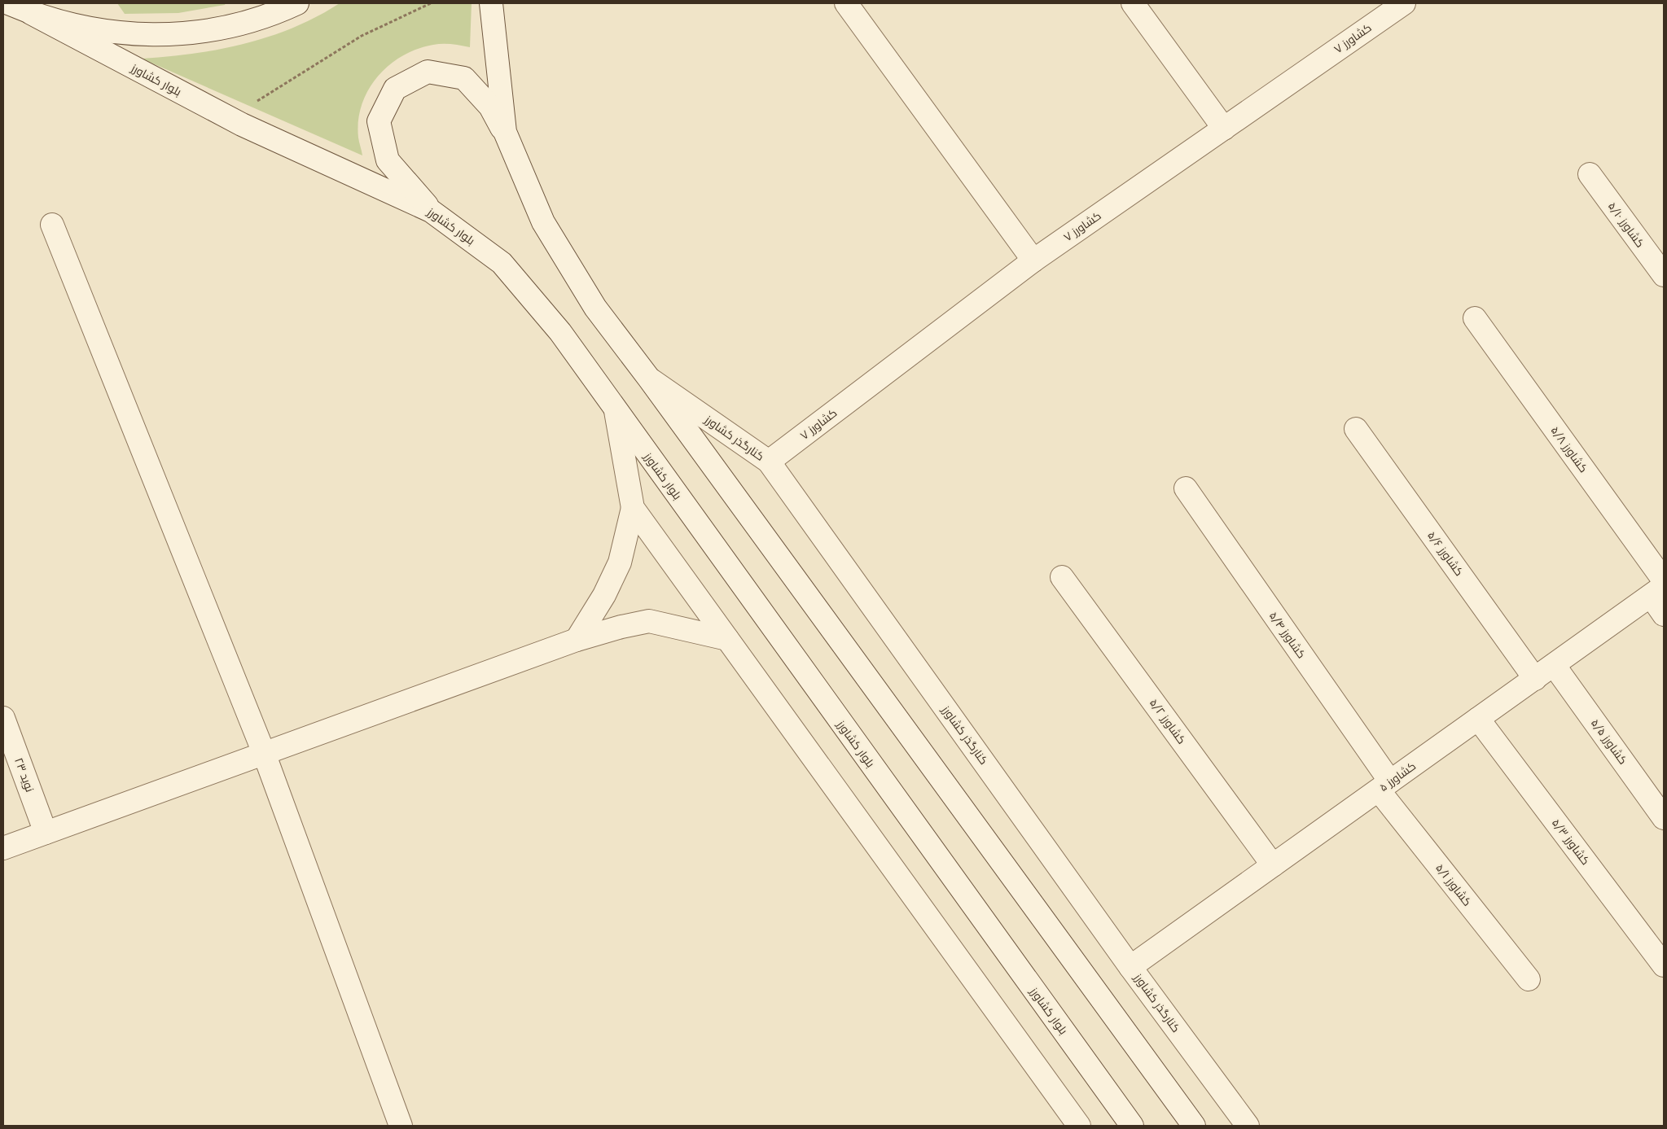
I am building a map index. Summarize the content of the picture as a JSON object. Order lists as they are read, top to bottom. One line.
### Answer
{"streets":{"street":["کشاورز ۷","بلوار کشاورز","کشاورز ۵/۱۰","کنارگذر کشاورز","کشاورز ۵/۸","کشاورز ۵/۶","کشاورز ۵/۴","کشاورز ۵/۲","کشاورز ۵/۵","نوید ۲۳","کشاورز ۵","کشاورز ۵/۳","کشاورز ۵/۱"]},"crossings":[["کشاورز ۷","کنارگذر کشاورز"],["کنارگذر کشاورز","کشاورز ۵"],["کشاورز ۵/۸","کشاورز ۵"],["کشاورز ۵/۶","کشاورز ۵"],["کشاورز ۵/۴","کشاورز ۵"],["کشاورز ۵/۴","کشاورز ۵/۱"],["کشاورز ۵/۲","کشاورز ۵"],["کشاورز ۵/۵","کشاورز ۵"],["کشاورز ۵","کشاورز ۵/۳"],["کشاورز ۵","کشاورز ۵/۱"]]}
